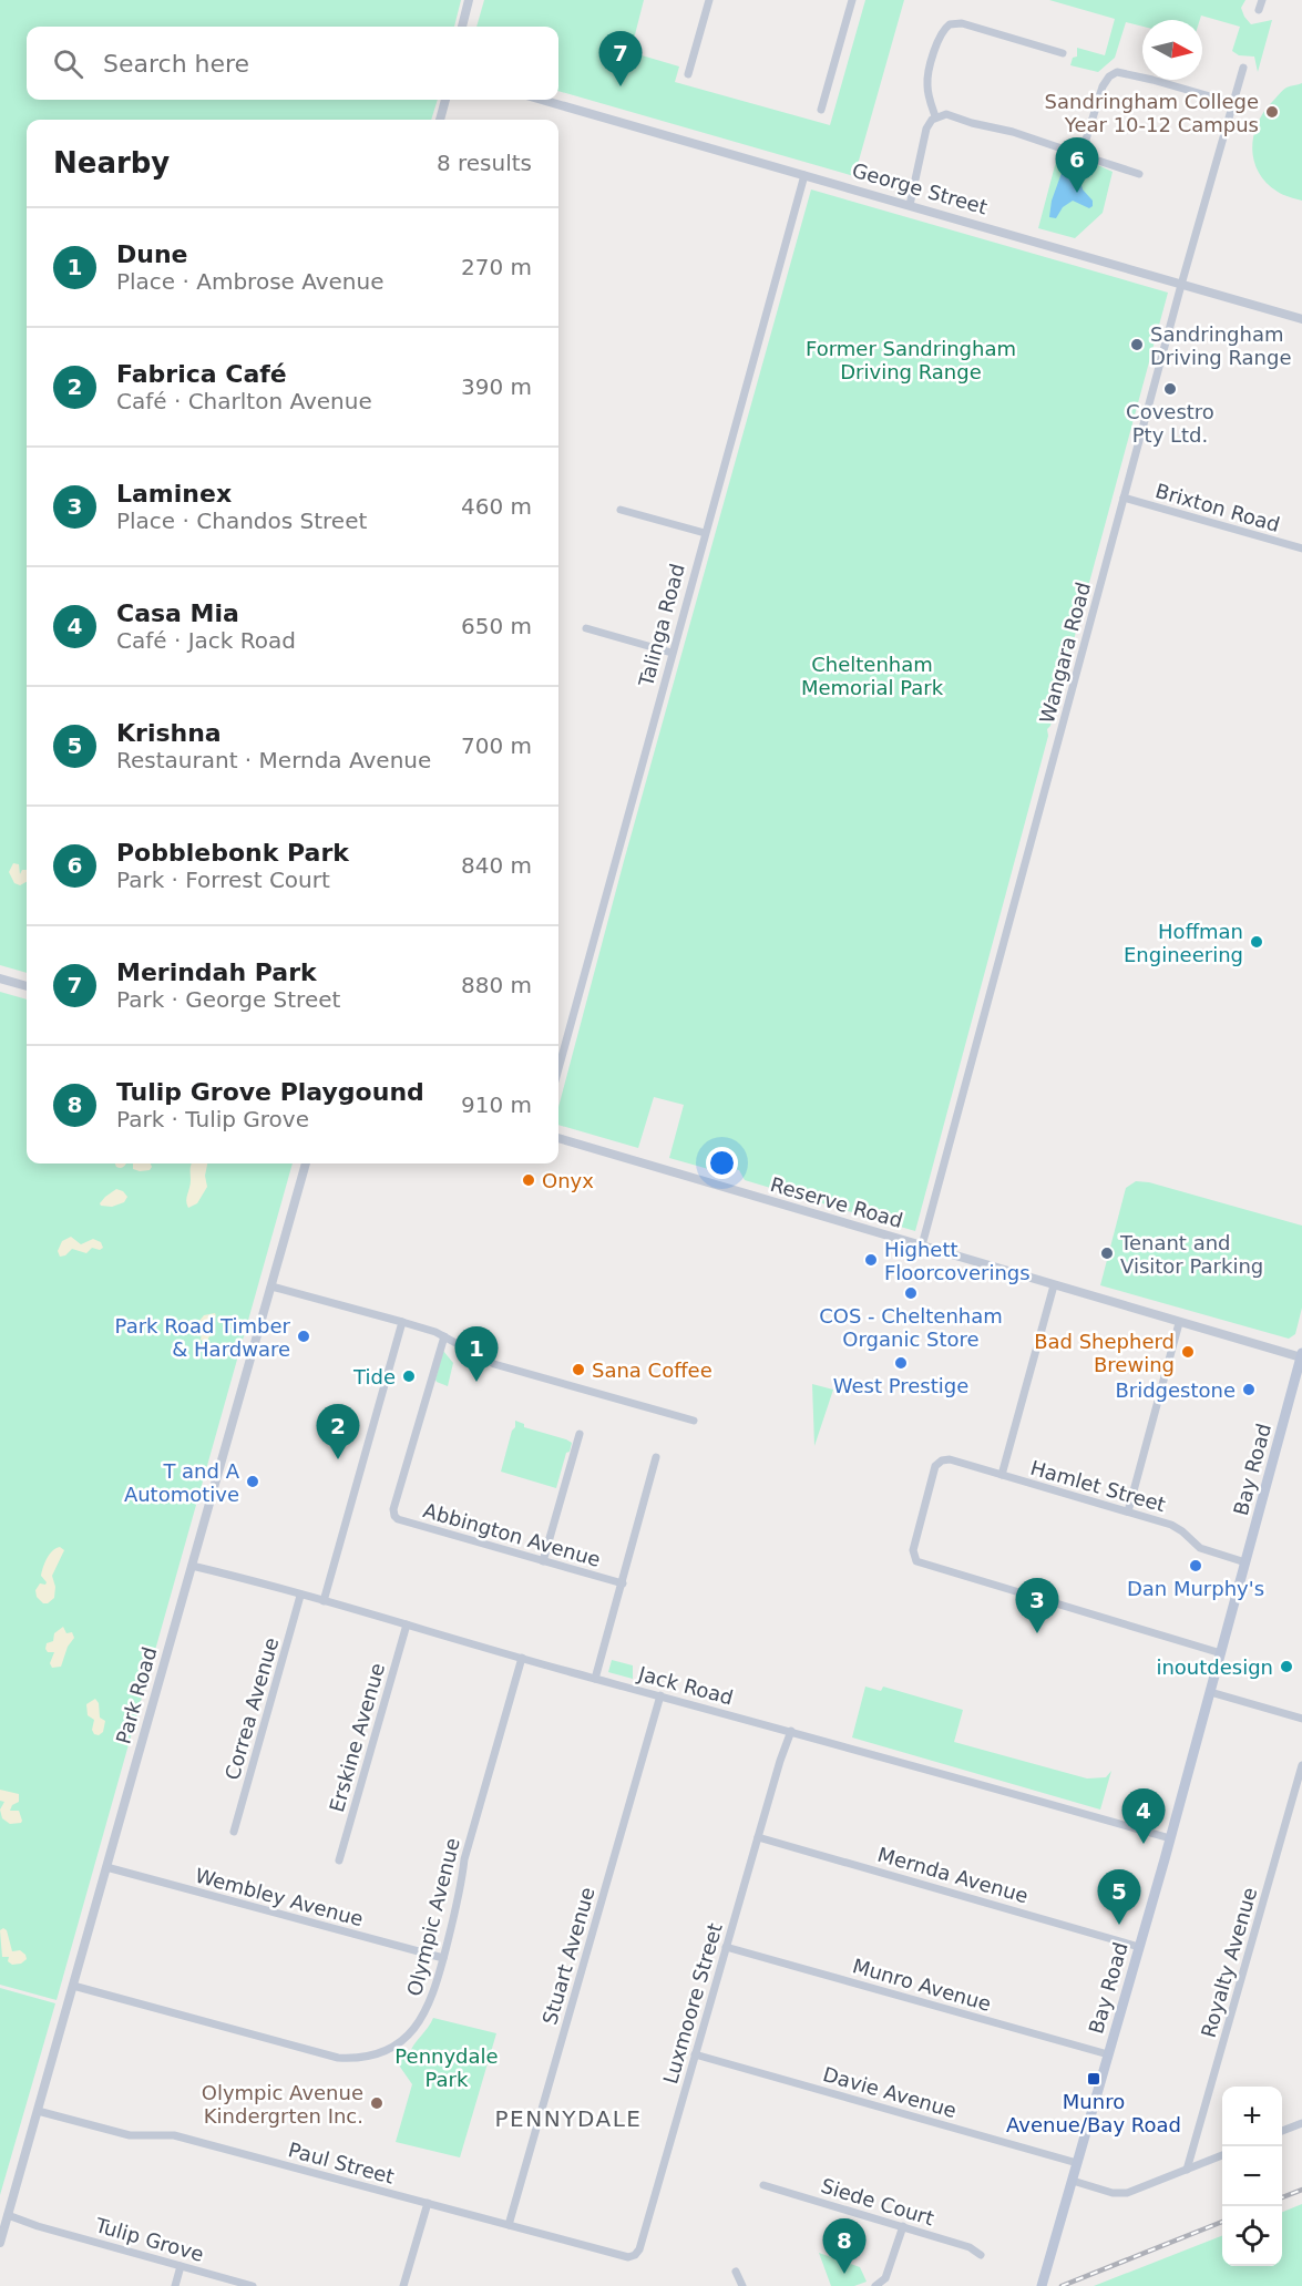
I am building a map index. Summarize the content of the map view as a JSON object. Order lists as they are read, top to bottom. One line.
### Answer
{"streets":{"main road":["Bay Road"],"street":["George Street","Brixton Road","Talinga Road","Wangara Road","Reserve Road","Hamlet Street","Abbington Avenue","Jack Road","Park Road","Correa Avenue","Erskine Avenue","Mernda Avenue","Wembley Avenue","Olympic Avenue","Stuart Avenue","Royalty Avenue","Munro Avenue","Luxmoore Street","Davie Avenue","Paul Street","Siede Court","Tulip Grove"]},"crossings":[["George Street","Talinga Road"],["George Street","Wangara Road"],["Brixton Road","Wangara Road"],["Wangara Road","Reserve Road"],["Reserve Road","Bay Road"],["Bay Road","Hamlet Street"],["Bay Road","Jack Road"],["Bay Road","Mernda Avenue"],["Bay Road","Munro Avenue"],["Bay Road","Davie Avenue"],["Jack Road","Park Road"],["Jack Road","Correa Avenue"],["Jack Road","Erskine Avenue"],["Jack Road","Olympic Avenue"],["Jack Road","Stuart Avenue"],["Jack Road","Luxmoore Street"],["Park Road","Wembley Avenue"],["Park Road","Olympic Avenue"],["Park Road","Paul Street"],["Park Road","Tulip Grove"],["Mernda Avenue","Luxmoore Street"],["Wembley Avenue","Olympic Avenue"],["Stuart Avenue","Paul Street"],["Munro Avenue","Luxmoore Street"],["Luxmoore Street","Davie Avenue"],["Luxmoore Street","Paul Street"]],"districts":["PENNYDALE"],"parks":["Former Sandringham Driving Range","Cheltenham Memorial Park","Pennydale Park"],"places":{"other":["Sandringham College Year 10-12 Campus","Sandringham Driving Range","Covestro Pty Ltd.","Hoffman Engineering","Onyx","Tenant and Visitor Parking","Highett Floorcoverings","COS - Cheltenham Organic Store","Park Road Timber & Hardware","Bad Shepherd Brewing","West Prestige","Sana Coffee","Tide","Bridgestone","T and A Automotive","Dan Murphy's","inoutdesign","Olympic Avenue Kindergrten Inc."],"transit":["Munro Avenue/Bay Road"]},"north":"right","page":{"search":"Search here","pins":["7","6","1","2","3","4","5","8"],"heading":["Nearby","8 results"],"list":[{"mark":"1","name":"Dune","note":"Place · Ambrose Avenue","value":"270 m"},{"mark":"2","name":"Fabrica Café","note":"Café · Charlton Avenue","value":"390 m"},{"mark":"3","name":"Laminex","note":"Place · Chandos Street","value":"460 m"},{"mark":"4","name":"Casa Mia","note":"Café · Jack Road","value":"650 m"},{"mark":"5","name":"Krishna","note":"Restaurant · Mernda Avenue","value":"700 m"},{"mark":"6","name":"Pobblebonk Park","note":"Park · Forrest Court","value":"840 m"},{"mark":"7","name":"Merindah Park","note":"Park · George Street","value":"880 m"},{"mark":"8","name":"Tulip Grove Playgound","note":"Park · Tulip Grove","value":"910 m"}],"map_buttons":["+","−"]}}
